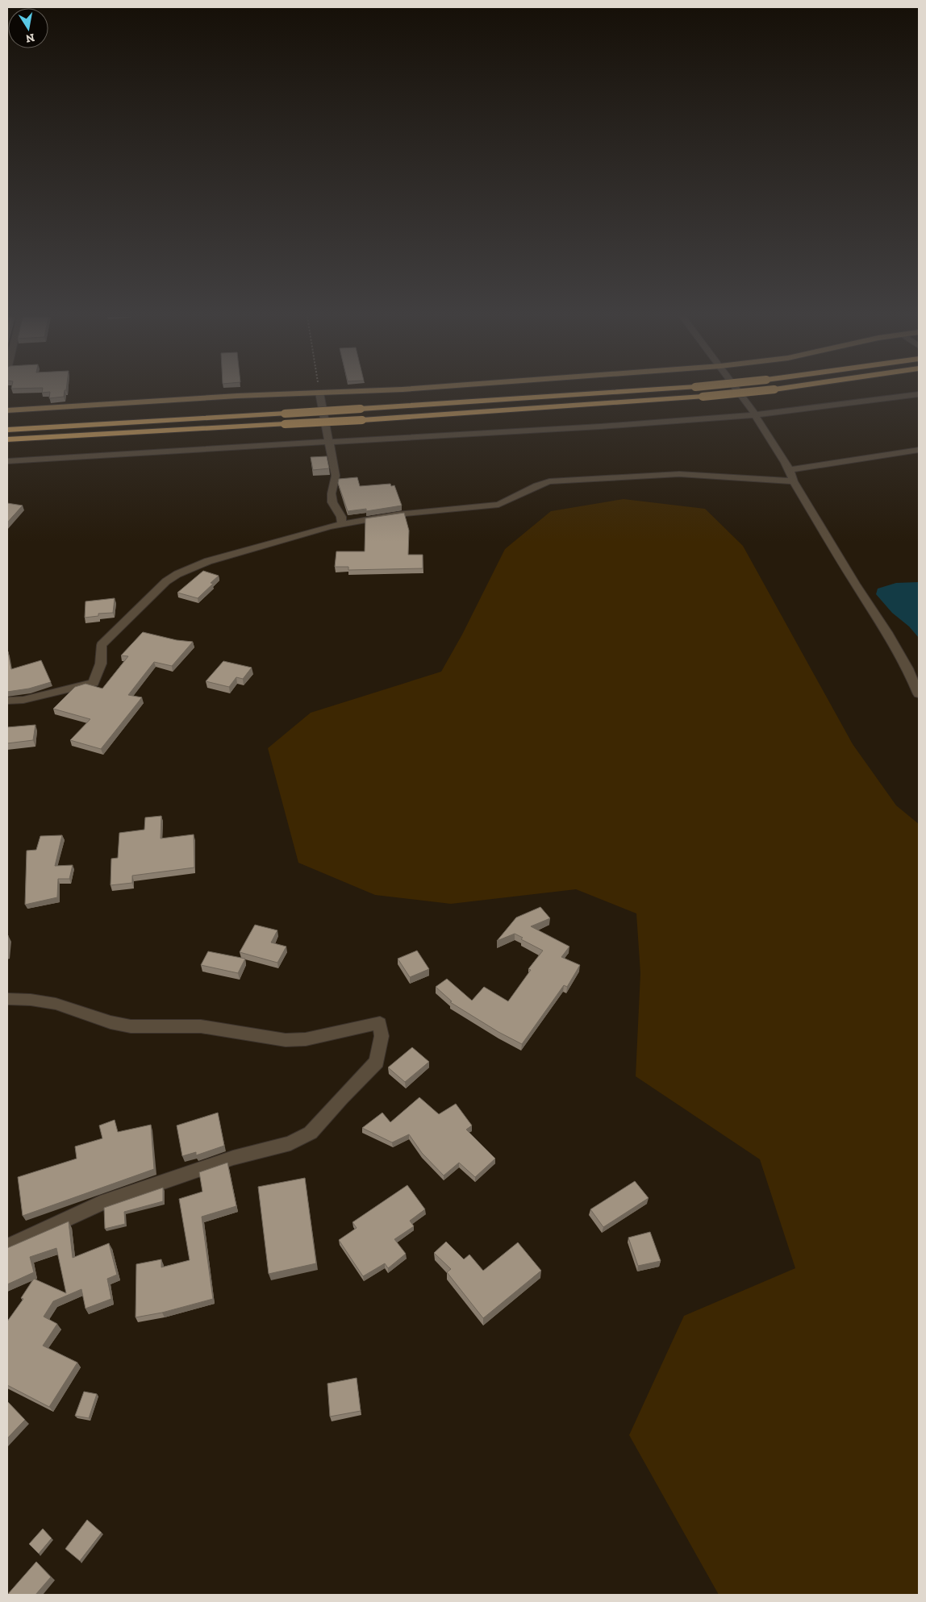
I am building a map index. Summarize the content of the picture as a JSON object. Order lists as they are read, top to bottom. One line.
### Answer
{"north":"bottom"}
